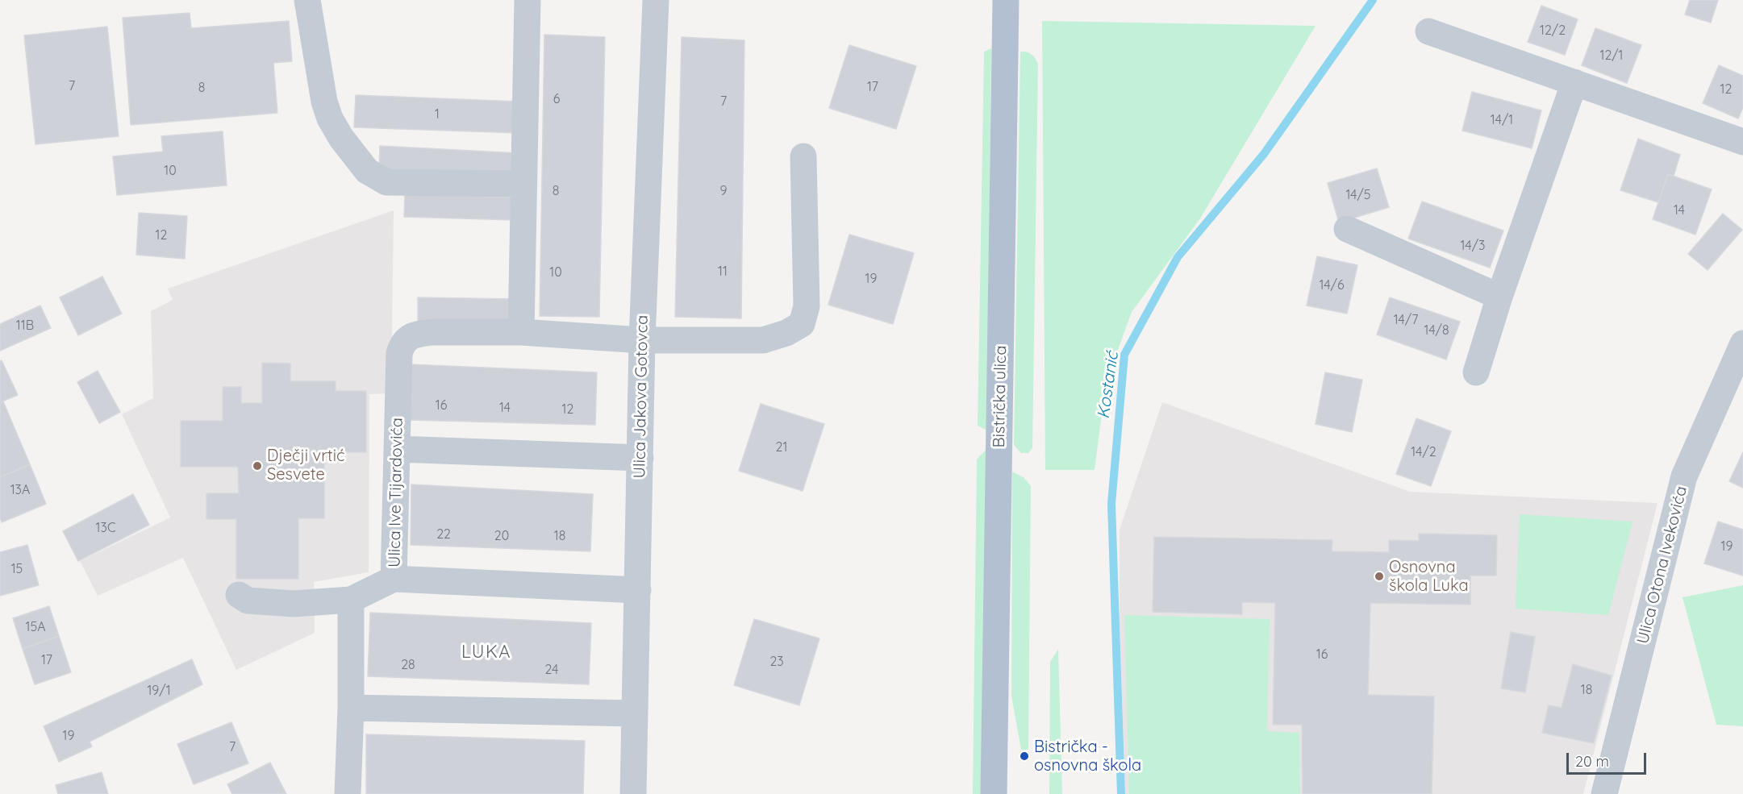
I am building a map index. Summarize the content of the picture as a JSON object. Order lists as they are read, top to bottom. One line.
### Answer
{"streets":{"main road":["Bistrička ulica"],"street":["Ulica Jakova Gotovca","Ulica Ive Tijardovića","Ulica Otona Ivekovića"]},"districts":["LUKA"],"water":["Kostanić"],"places":["Dječji vrtić Sesvete","Osnovna škola Luka","Bistrička - osnovna škola"],"house_numbers":["12/2","12/1","7","17","8","12","6","7","1","14/1","10","8","9","14/5","14","12","14/3","11","10","19","14/6","14/7","11B","14/8","16","14","12","21","14/2","13A","13C","22","20","18","19","15","15A","16","17","23","28","24","18","19/1","19","7"],"scale_bar":"20 m"}
